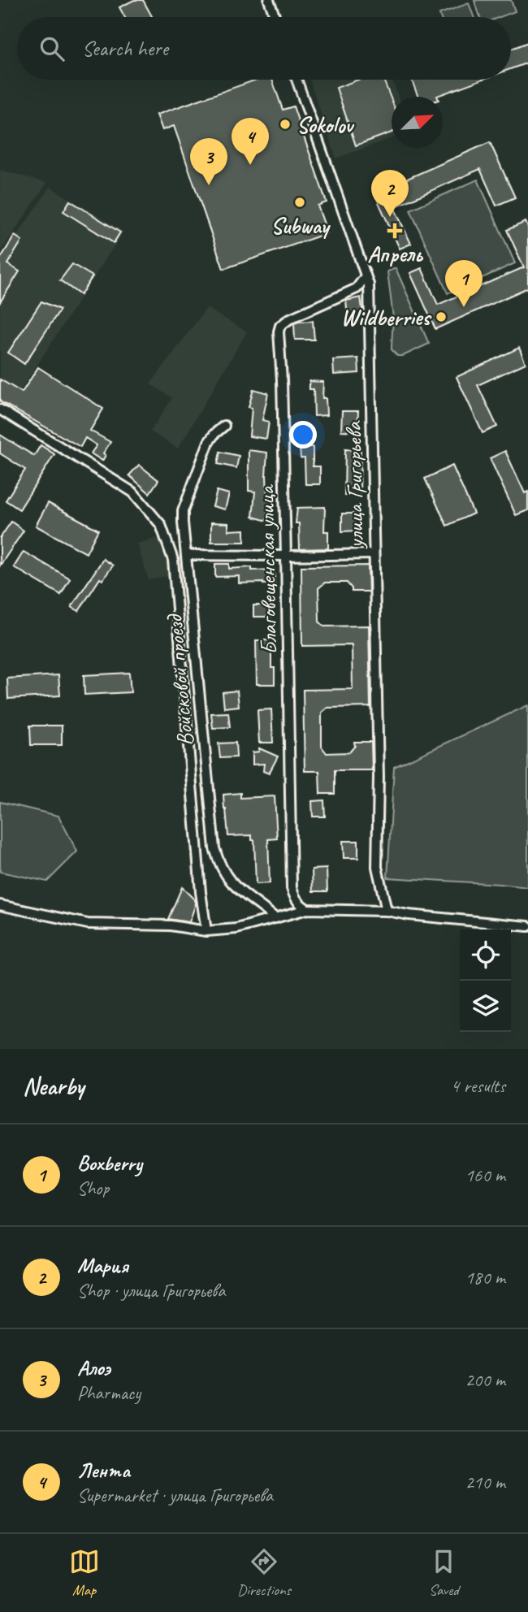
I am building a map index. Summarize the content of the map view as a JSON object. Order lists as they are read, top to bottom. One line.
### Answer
{"streets":{"street":["улица Григорьева","Благовещенская улица","Войсковой проезд"]},"crossings":[["улица Григорьева","Благовещенская улица"]],"places":{"other":["Sokolov","Subway","Wildberries"],"health":["Апрель"]},"north":"top right","page":{"search":"Search here","pins":["4","3","2","1"],"heading":["Nearby","4 results"],"list":[{"mark":"1","name":"Boxberry","note":"Shop","value":"160 m"},{"mark":"2","name":"Мария","note":"Shop · улица Григорьева","value":"180 m"},{"mark":"3","name":"Алоэ","note":"Pharmacy","value":"200 m"},{"mark":"4","name":"Лента","note":"Supermarket · улица Григорьева","value":"210 m"}],"nav":["Map","Directions","Saved"]}}
